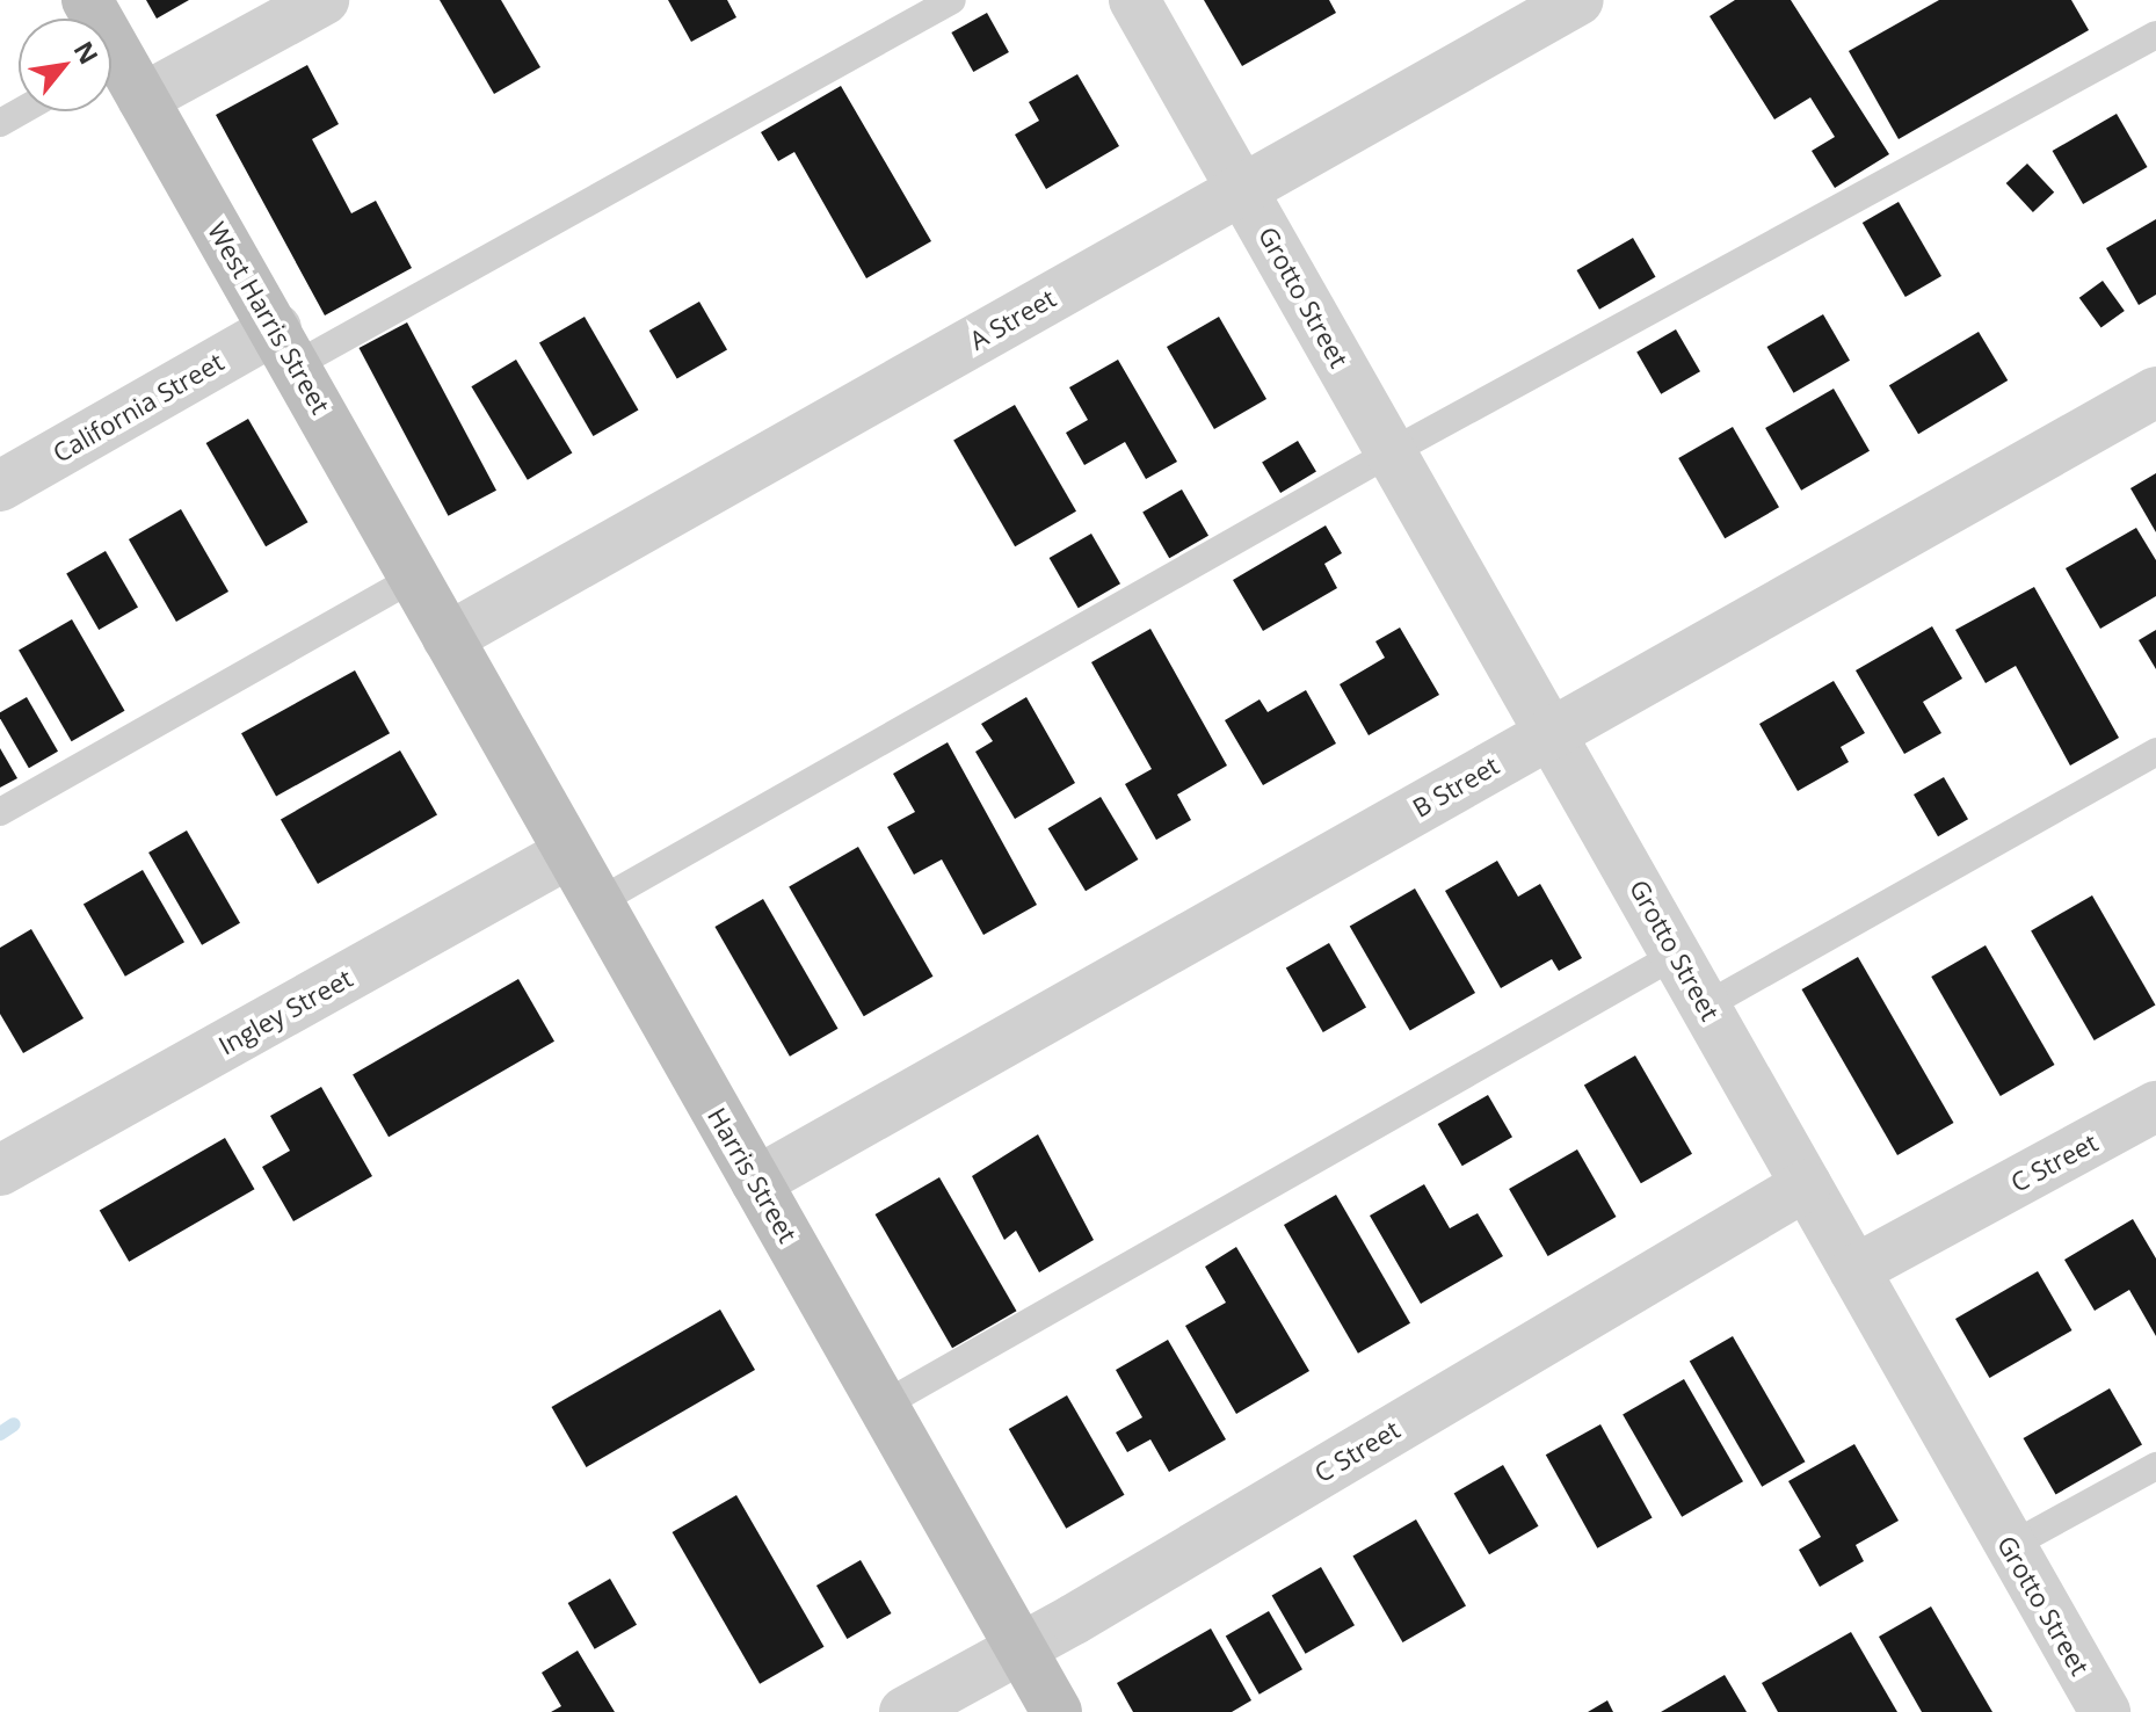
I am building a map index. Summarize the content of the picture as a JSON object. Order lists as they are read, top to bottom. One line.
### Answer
{"streets":{"main road":["West Harris Street","Harris Street"],"street":["Grotto Street","A Street","California Street","B Street","Ingley Street","C Street"]},"crossings":[["Grotto Street","A Street"],["Grotto Street","B Street"],["Grotto Street","C Street"],["West Harris Street","A Street"],["West Harris Street","California Street"],["West Harris Street","Harris Street"],["A Street","Harris Street"],["B Street","Harris Street"],["Ingley Street","Harris Street"],["C Street","Harris Street"]],"north":"top right"}
